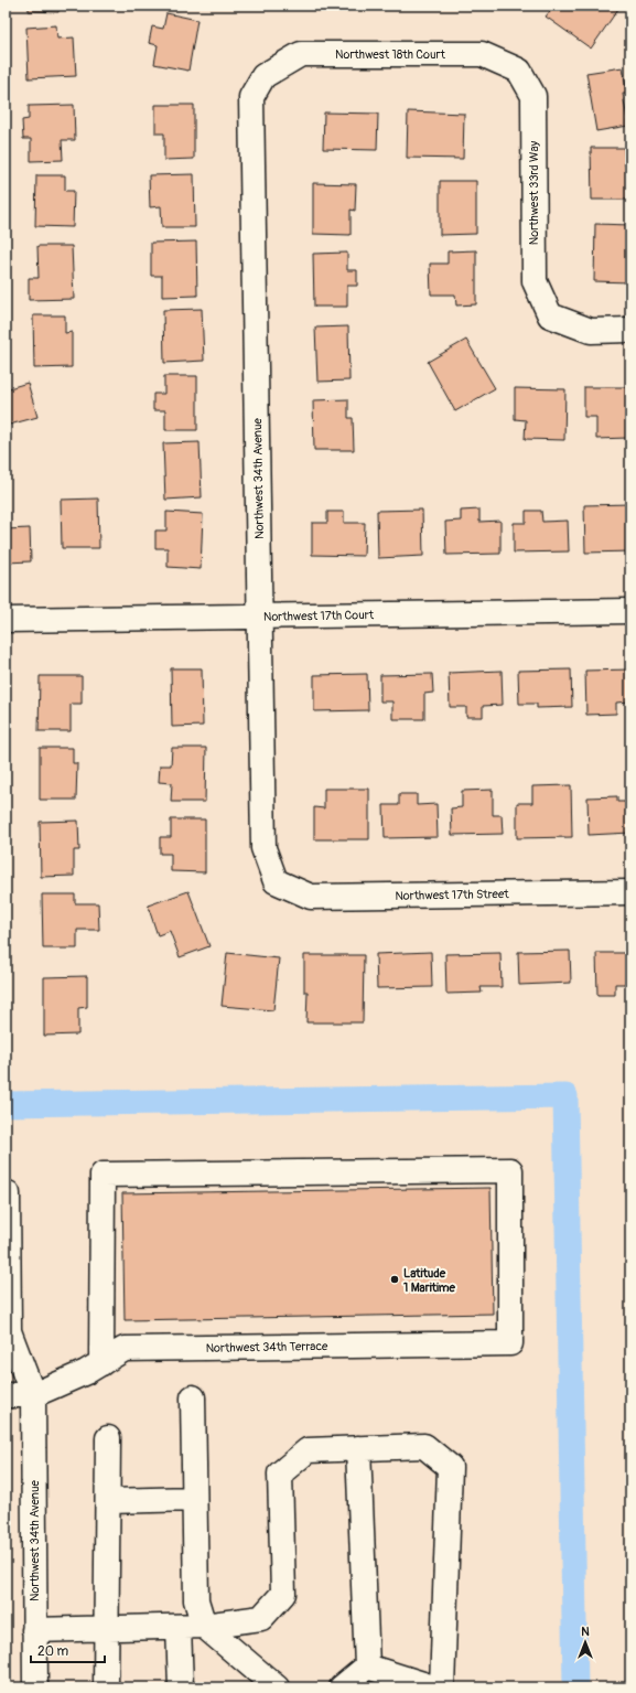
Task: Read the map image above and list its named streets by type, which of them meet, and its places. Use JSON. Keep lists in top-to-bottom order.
{
  "streets": {
    "street": [
      "Northwest 18th Court",
      "Northwest 33rd Way",
      "Northwest 34th Avenue",
      "Northwest 17th Court",
      "Northwest 17th Street",
      "Northwest 34th Terrace"
    ]
  },
  "crossings": [
    ["Northwest 18th Court", "Northwest 33rd Way"],
    ["Northwest 18th Court", "Northwest 34th Avenue"],
    ["Northwest 34th Avenue", "Northwest 17th Court"],
    ["Northwest 34th Avenue", "Northwest 17th Street"],
    ["Northwest 34th Avenue", "Northwest 34th Terrace"]
  ],
  "places": ["Latitude 1 Maritime"],
  "scale_bar": "20 m",
  "north": "top"
}
